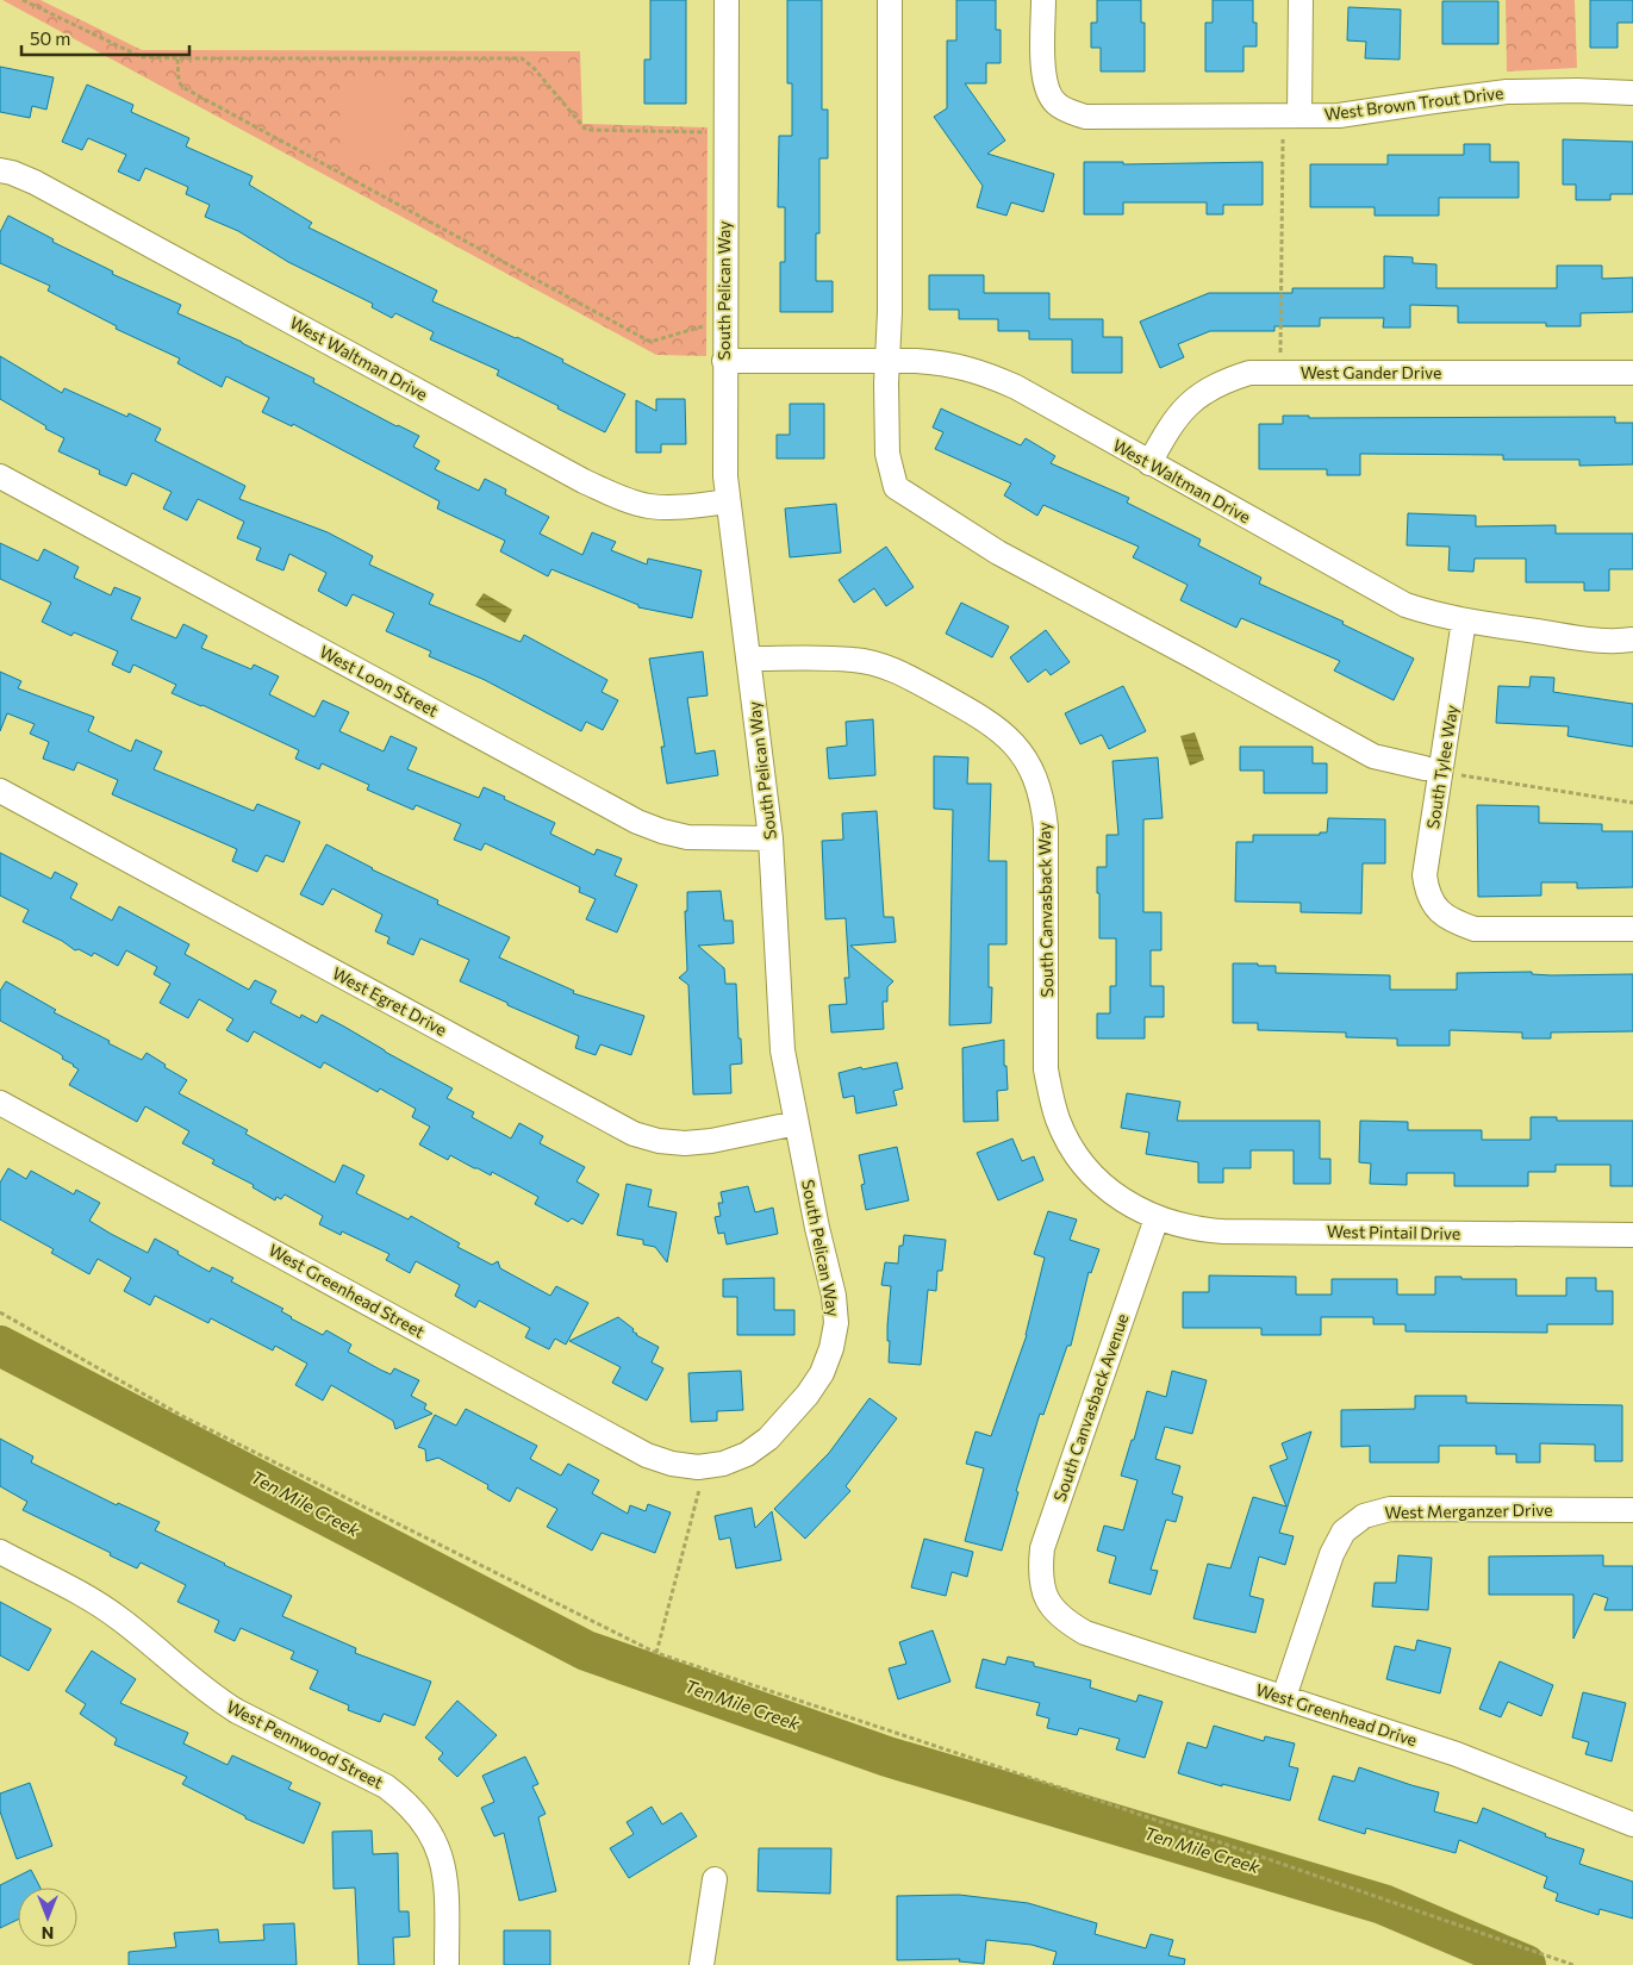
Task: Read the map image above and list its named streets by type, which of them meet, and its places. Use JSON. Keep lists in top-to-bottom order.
{
  "streets": {
    "street": [
      "West Brown Trout Drive",
      "South Pelican Way",
      "West Waltman Drive",
      "West Gander Drive",
      "West Loon Street",
      "South Tylee Way",
      "South Canvasback Way",
      "West Egret Drive",
      "West Pintail Drive",
      "West Greenhead Street",
      "South Canvasback Avenue",
      "West Merganzer Drive",
      "West Greenhead Drive",
      "West Pennwood Street"
    ]
  },
  "crossings": [
    ["South Pelican Way", "West Waltman Drive"],
    ["South Pelican Way", "West Loon Street"],
    ["South Pelican Way", "South Canvasback Way"],
    ["South Pelican Way", "West Egret Drive"],
    ["South Pelican Way", "West Greenhead Street"],
    ["West Waltman Drive", "West Gander Drive"],
    ["West Waltman Drive", "South Tylee Way"],
    ["South Canvasback Way", "West Pintail Drive"],
    ["South Canvasback Way", "South Canvasback Avenue"],
    ["West Pintail Drive", "South Canvasback Avenue"],
    ["South Canvasback Avenue", "West Greenhead Drive"],
    ["West Merganzer Drive", "West Greenhead Drive"]
  ],
  "water": ["Ten Mile Creek"],
  "scale_bar": "50 m",
  "north": "bottom"
}
